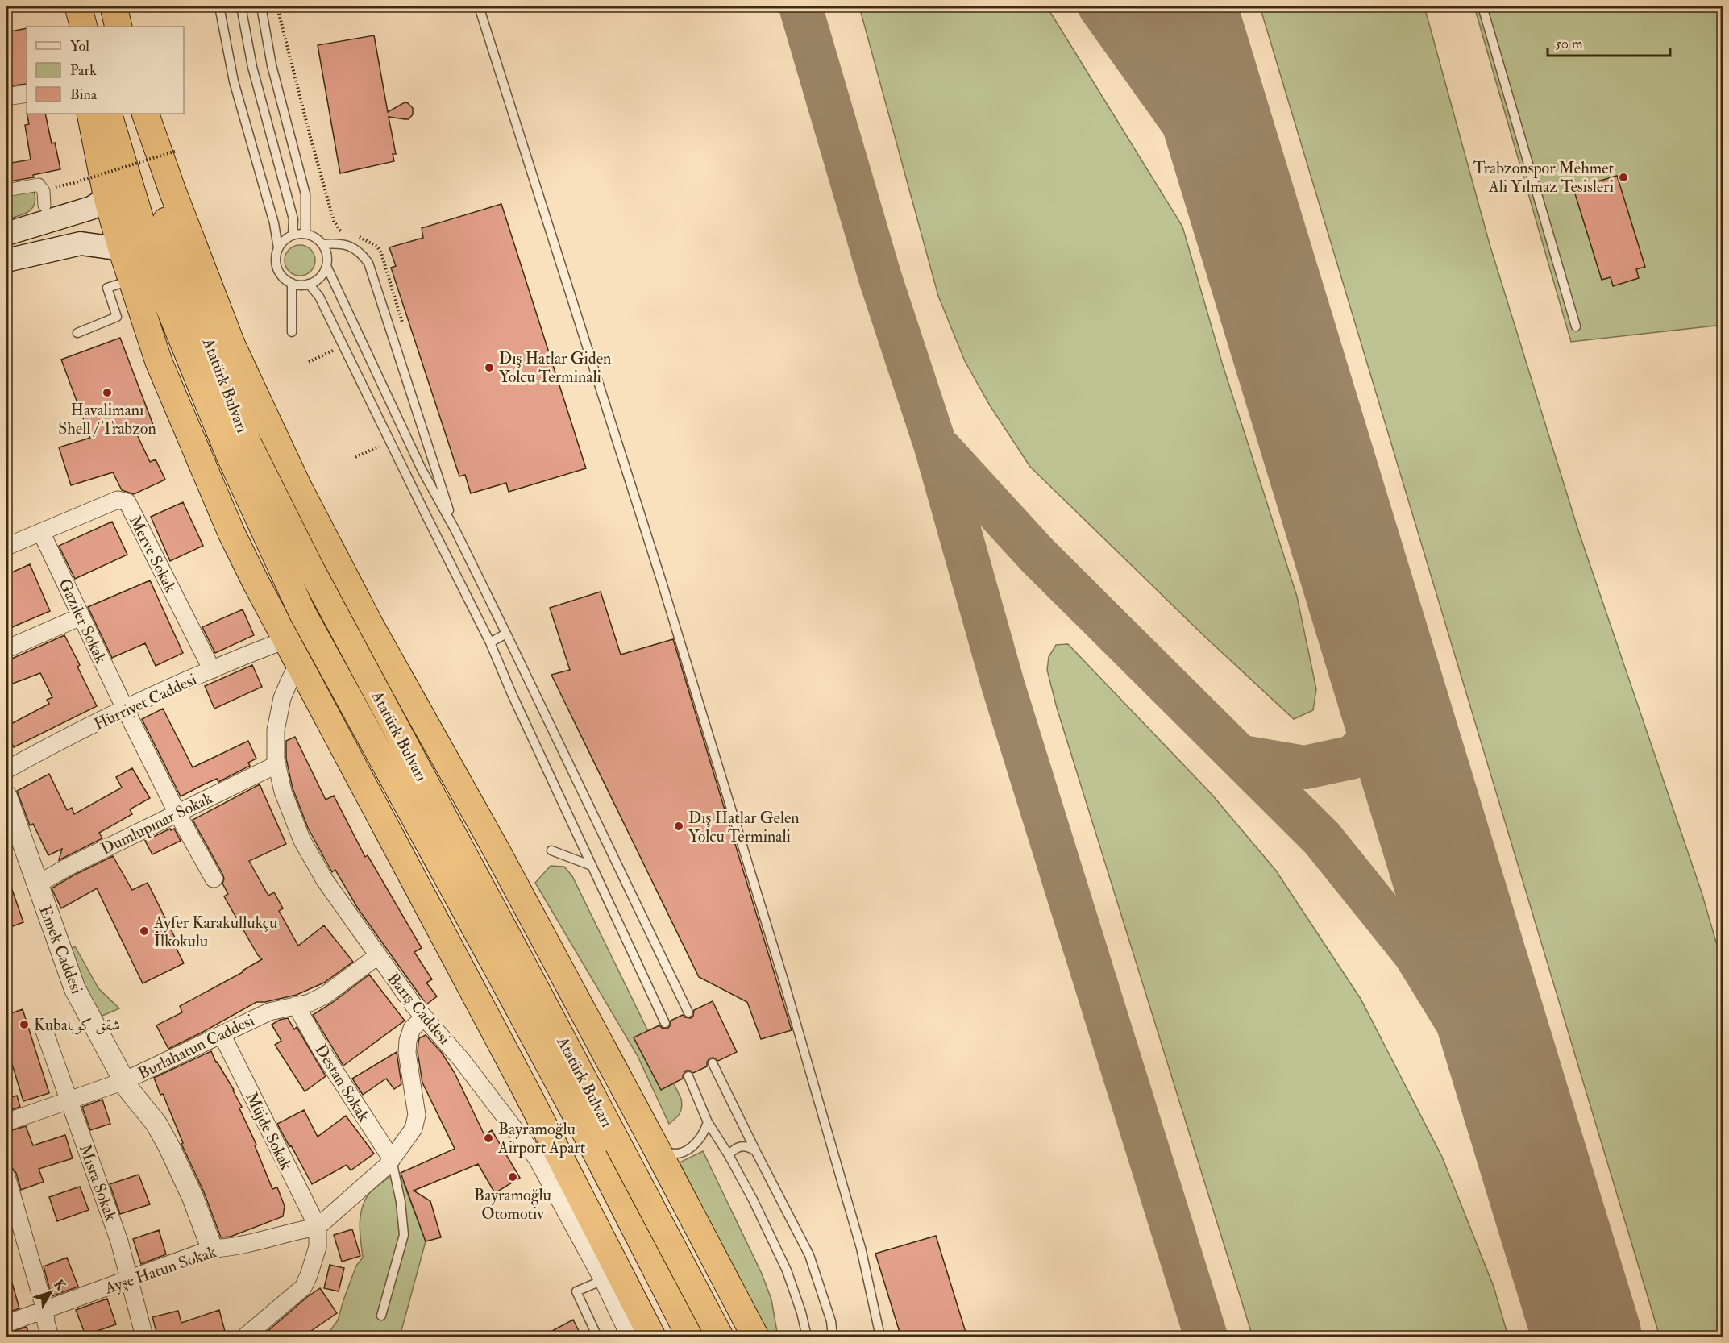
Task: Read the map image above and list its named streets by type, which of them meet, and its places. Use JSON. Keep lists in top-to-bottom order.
{
  "streets": {
    "highway": ["Atatürk Bulvarı"],
    "street": [
      "Merve Sokak",
      "Gaziler Sokak",
      "Hürriyet Caddesi",
      "Dumlupınar Sokak",
      "Emek Caddesi",
      "Barış Caddesi",
      "Burlahatun Caddesi",
      "Destan Sokak",
      "Müjde Sokak",
      "Mısra Sokak",
      "Ayşe Hatun Sokak"
    ]
  },
  "crossings": [
    ["Merve Sokak", "Gaziler Sokak"],
    ["Merve Sokak", "Hürriyet Caddesi"],
    ["Gaziler Sokak", "Hürriyet Caddesi"],
    ["Gaziler Sokak", "Dumlupınar Sokak"],
    ["Dumlupınar Sokak", "Emek Caddesi"],
    ["Dumlupınar Sokak", "Barış Caddesi"],
    ["Emek Caddesi", "Burlahatun Caddesi"],
    ["Emek Caddesi", "Ayşe Hatun Sokak"],
    ["Barış Caddesi", "Burlahatun Caddesi"],
    ["Burlahatun Caddesi", "Destan Sokak"],
    ["Burlahatun Caddesi", "Müjde Sokak"],
    ["Burlahatun Caddesi", "Mısra Sokak"],
    ["Müjde Sokak", "Ayşe Hatun Sokak"],
    ["Mısra Sokak", "Ayşe Hatun Sokak"]
  ],
  "places": [
    "Trabzonspor Mehmet Ali Yılmaz Tesisleri",
    "Dış Hatlar Giden Yolcu Terminali",
    "Havalimanı Shell / Trabzon",
    "Dış Hatlar Gelen Yolcu Terminali",
    "Ayfer Karakullukçu İlkokulu",
    "Kubaشقق كوبا",
    "Bayramoğlu Airport Apart",
    "Bayramoğlu Otomotiv"
  ],
  "legend": ["Yol", "Park", "Bina"],
  "scale_bar": "50 m",
  "north": "top right"
}
